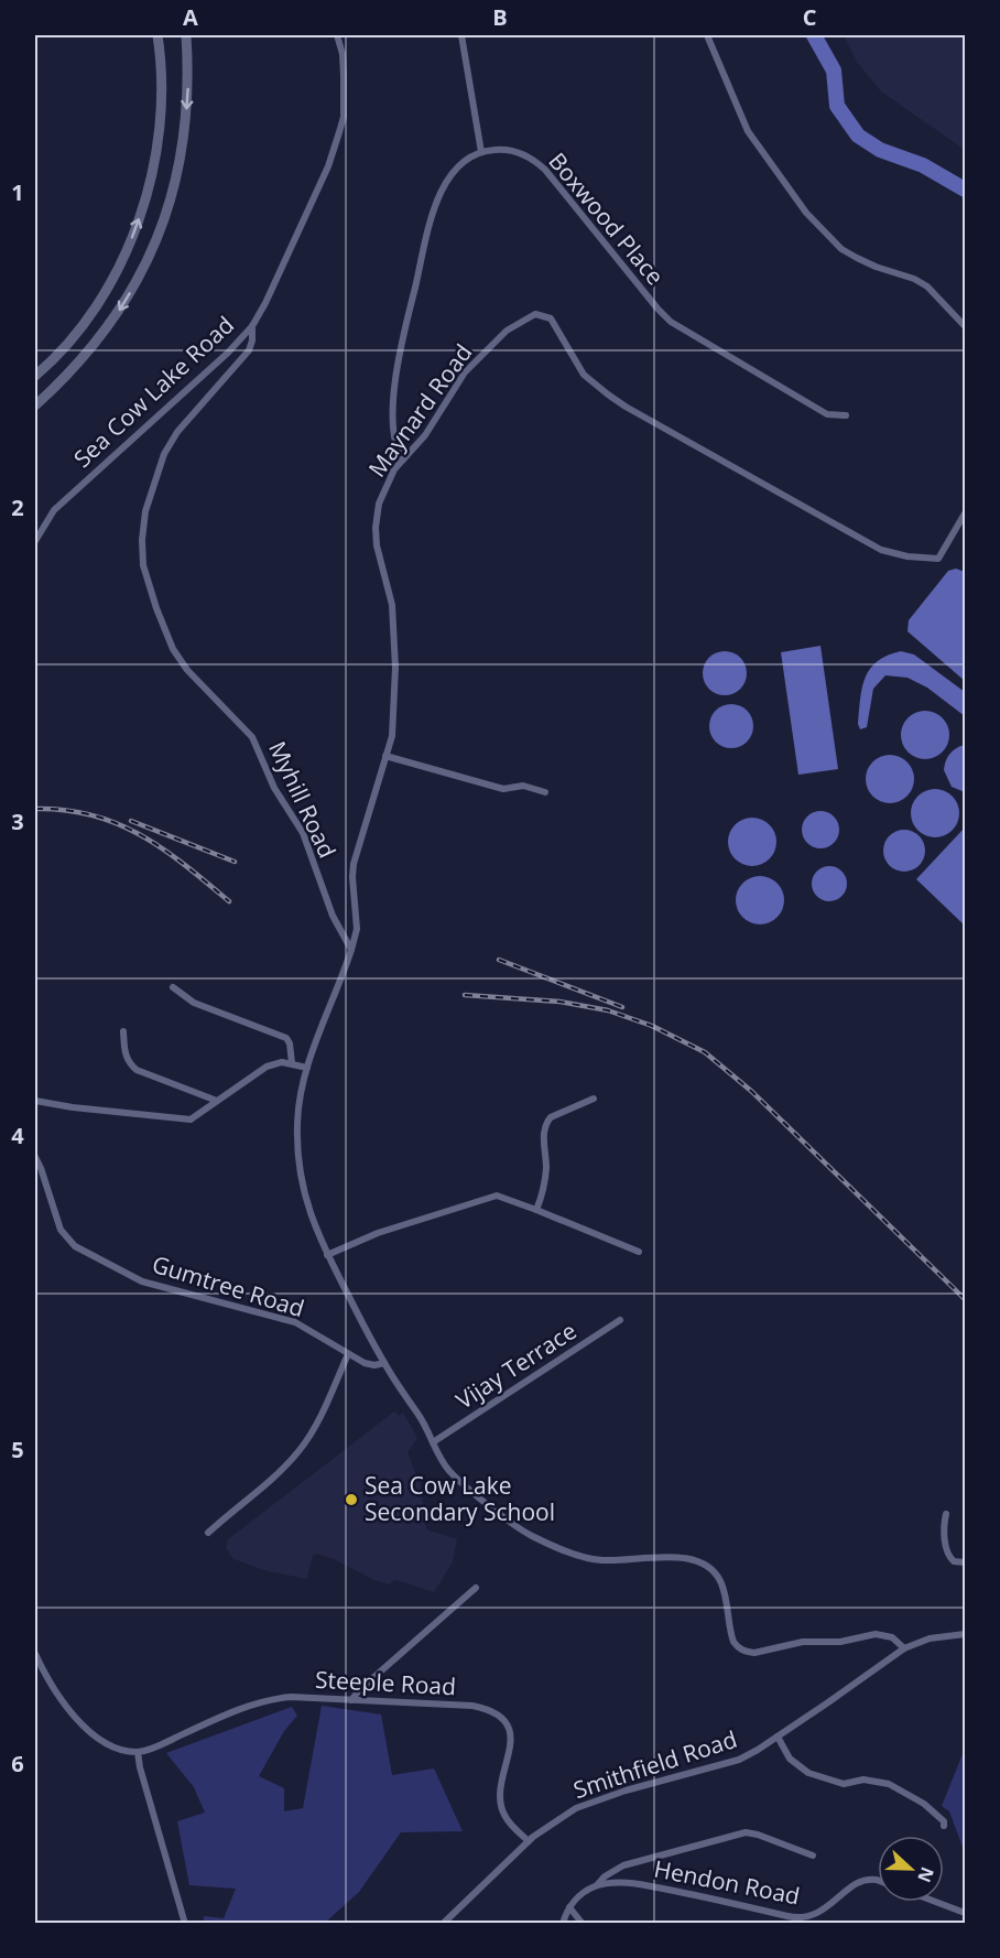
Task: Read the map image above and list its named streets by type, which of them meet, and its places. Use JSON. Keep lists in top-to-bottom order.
{
  "streets": {
    "street": [
      "Boxwood Place",
      "Sea Cow Lake Road",
      "Maynard Road",
      "Myhill Road",
      "Gumtree Road",
      "Vijay Terrace",
      "Steeple Road",
      "Smithfield Road",
      "Hendon Road"
    ]
  },
  "crossings": [
    ["Sea Cow Lake Road", "Myhill Road"],
    ["Maynard Road", "Myhill Road"],
    ["Steeple Road", "Smithfield Road"]
  ],
  "places": ["Sea Cow Lake Secondary School"],
  "north": "right",
  "grid": {
    "columns": ["A", "B", "C"],
    "rows": [
      "1",
      "2",
      "3",
      "4",
      "5",
      "6"
    ]
  }
}
